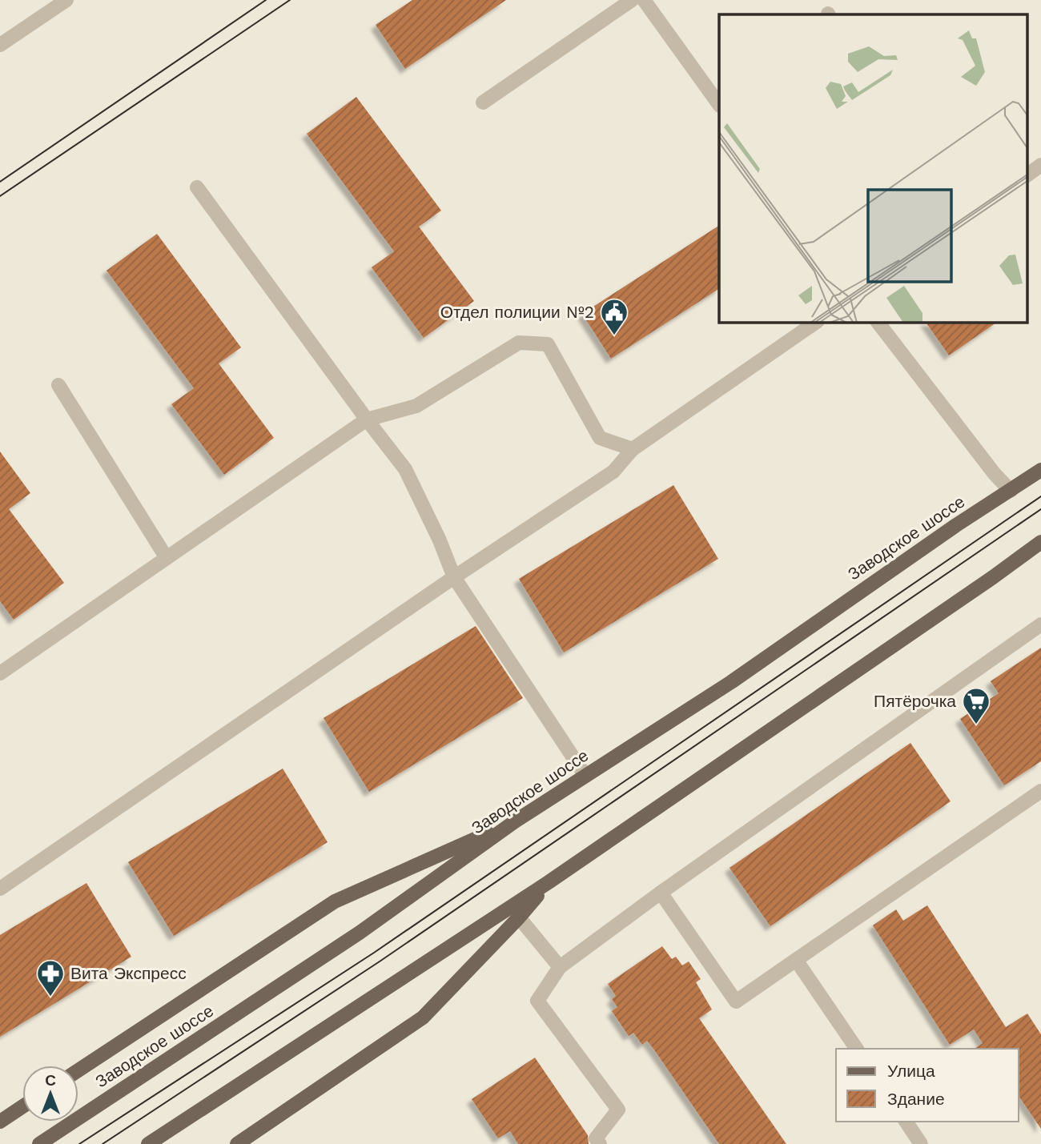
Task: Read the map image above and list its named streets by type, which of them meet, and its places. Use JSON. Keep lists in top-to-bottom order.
{
  "streets": {
    "main road": ["Заводское шоссе"]
  },
  "places": {
    "public building": ["Отдел полиции №2"],
    "supermarket": ["Пятёрочка"],
    "pharmacy": ["Вита Экспресс"]
  },
  "legend": ["Улица", "Здание"],
  "north": "top"
}
